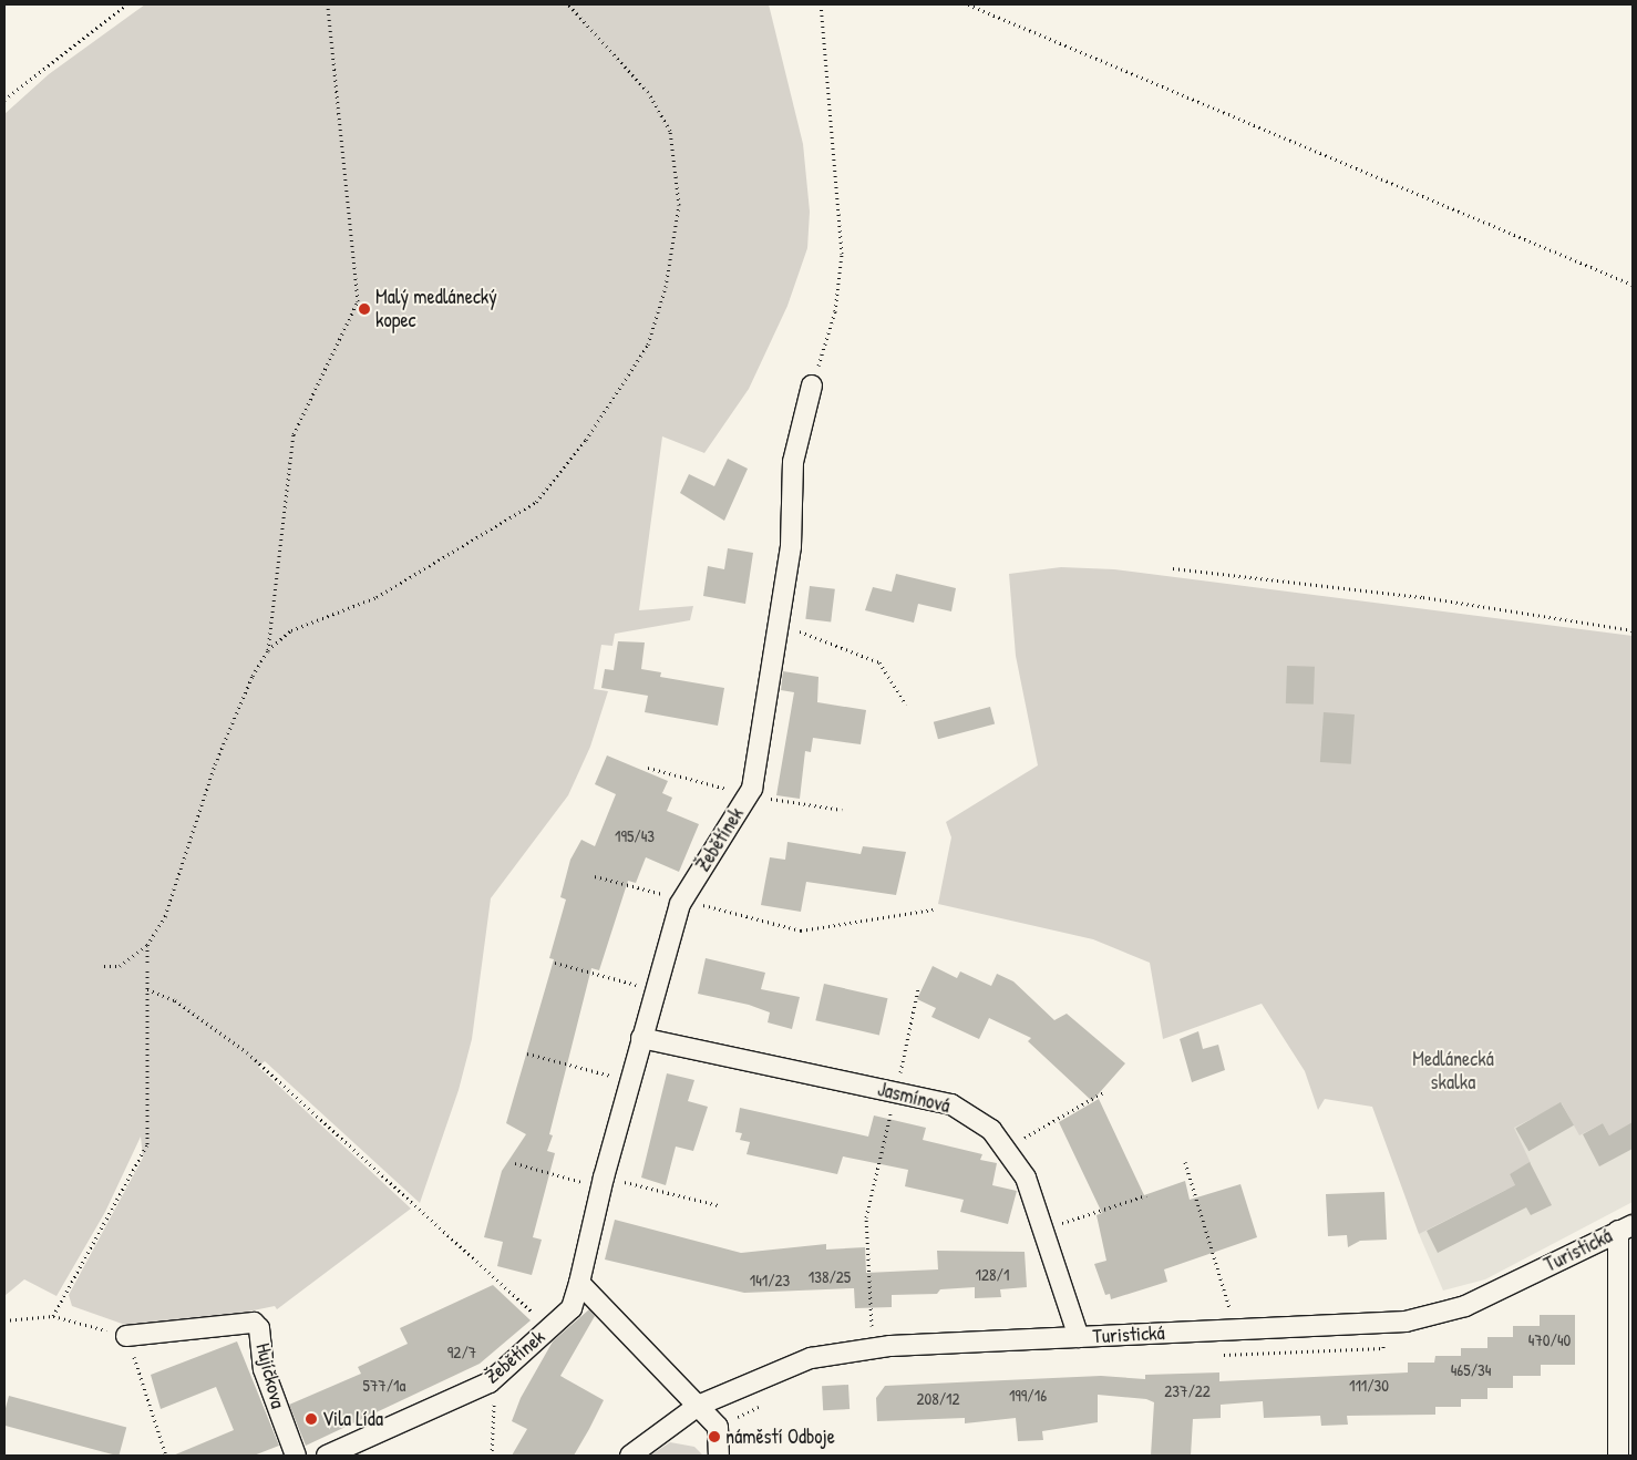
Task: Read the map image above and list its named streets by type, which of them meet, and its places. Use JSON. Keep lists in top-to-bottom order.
{
  "streets": {
    "street": [
      "Žebětínek",
      "Jasmínová",
      "Turistická",
      "Hujíčkova"
    ]
  },
  "crossings": [
    ["Žebětínek", "Jasmínová"],
    ["Jasmínová", "Turistická"]
  ],
  "parks": ["Medlánecká skalka"],
  "places": ["Malý medlánecký kopec", "Vila Lída", "náměstí Odboje"],
  "house_numbers": [
    "195/43",
    "128/1",
    "138/25",
    "141/23",
    "470/40",
    "92/7",
    "465/34",
    "577/1a",
    "111/30",
    "237/22",
    "199/16",
    "208/12"
  ]
}
